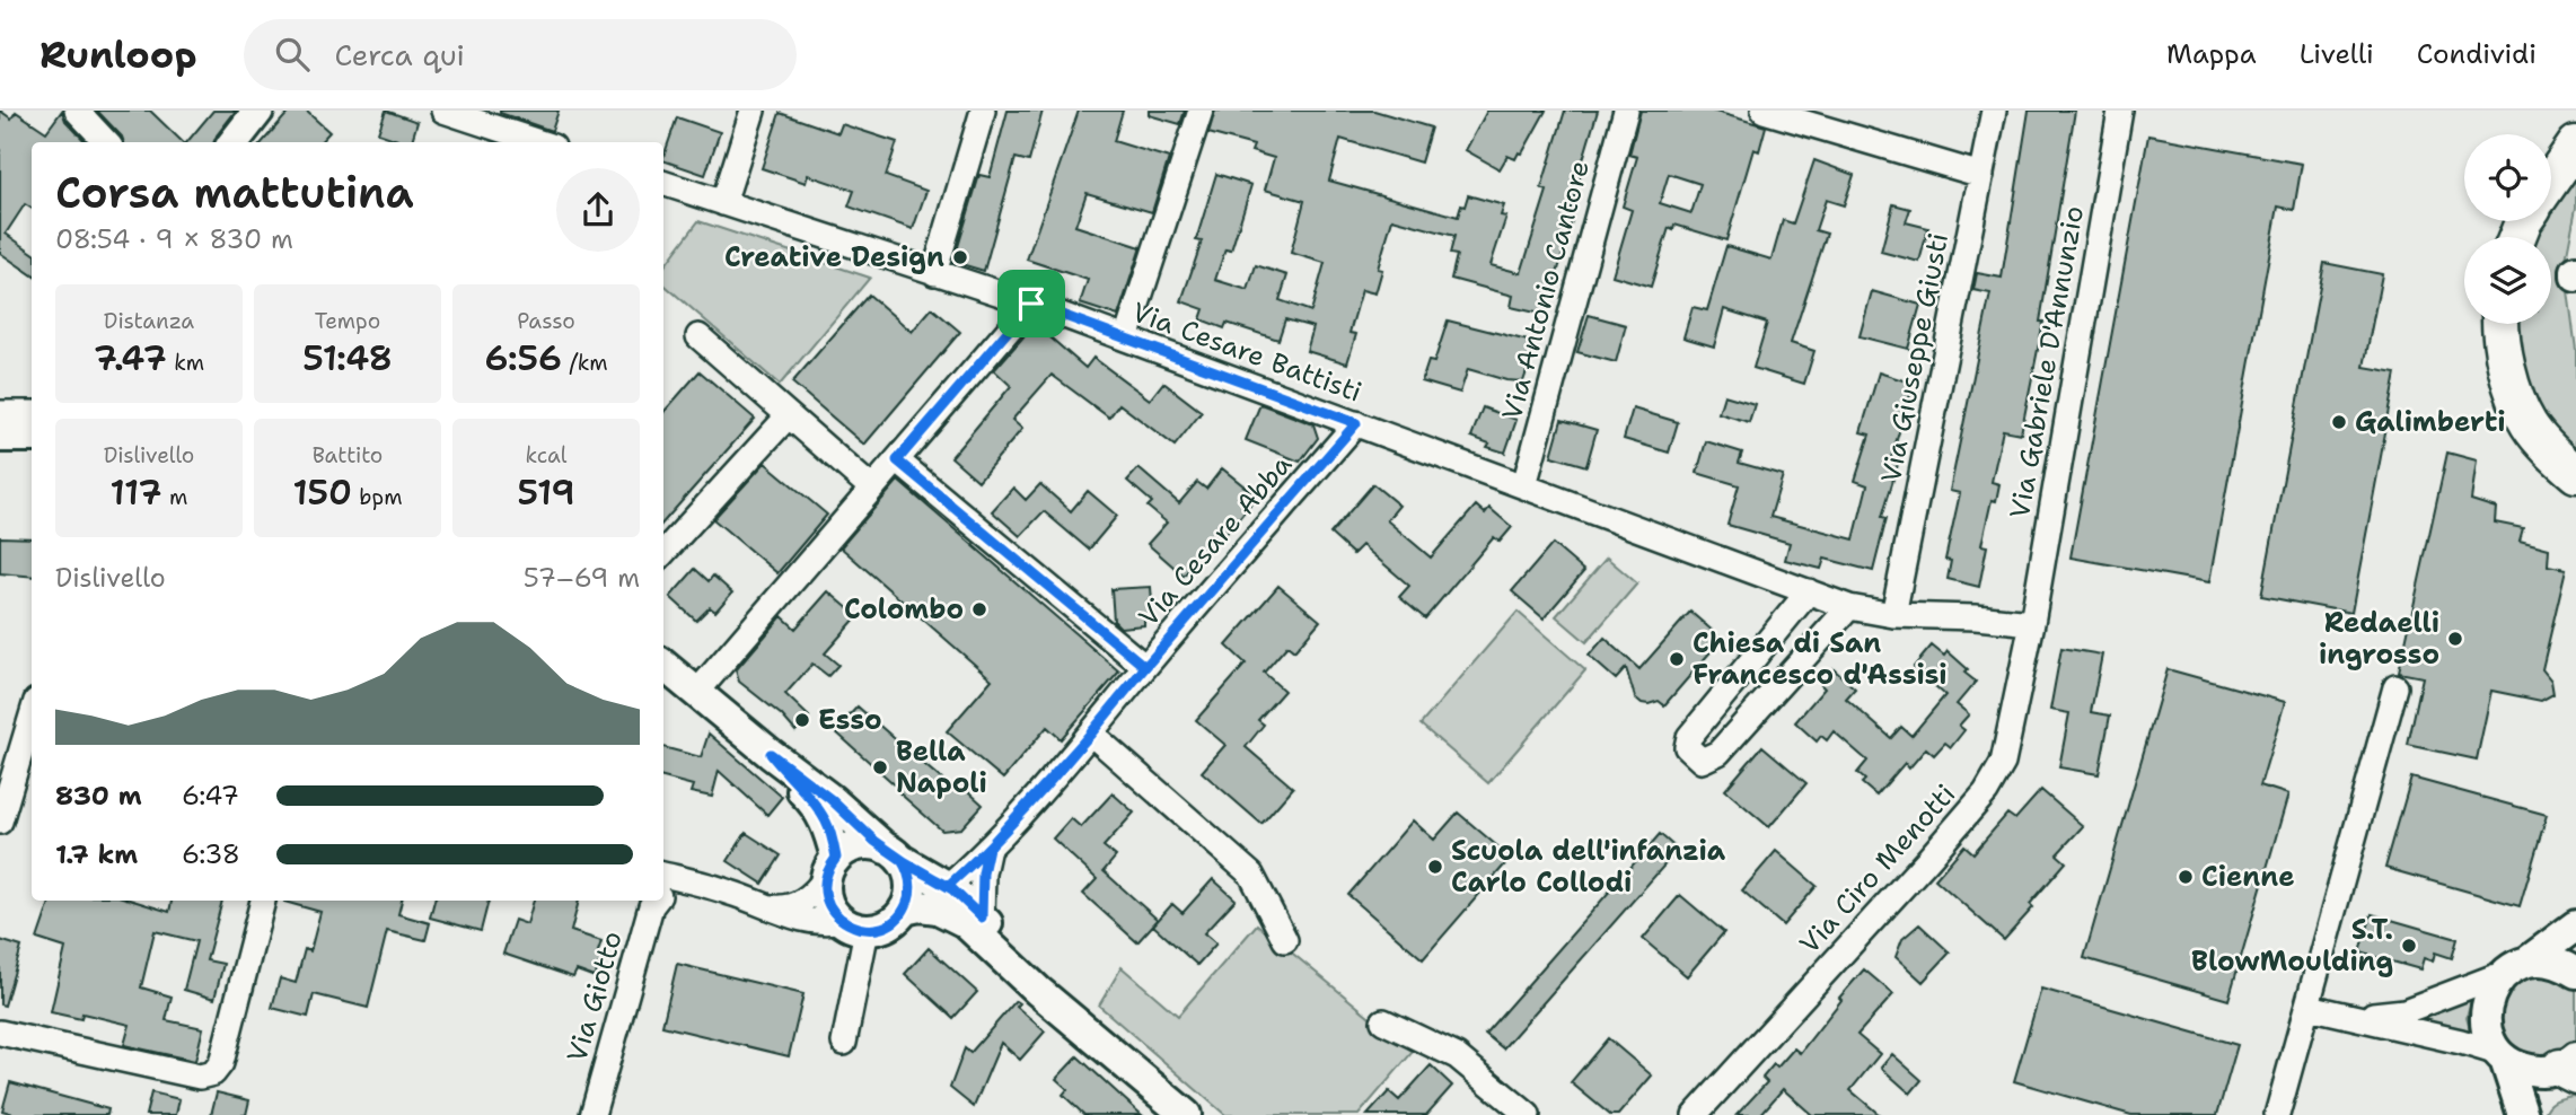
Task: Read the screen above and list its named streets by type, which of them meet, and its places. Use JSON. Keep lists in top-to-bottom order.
{
  "streets": {
    "street": [
      "Via Antonio Cantore",
      "Via Cesare Battisti",
      "Via Giuseppe Giusti",
      "Via Gabriele D'Annunzio",
      "Via Cesare Abba",
      "Via Ciro Menotti",
      "Via Giotto"
    ]
  },
  "crossings": [
    ["Via Antonio Cantore", "Via Cesare Battisti"],
    ["Via Cesare Battisti", "Via Giuseppe Giusti"],
    ["Via Cesare Battisti", "Via Gabriele D'Annunzio"],
    ["Via Cesare Battisti", "Via Cesare Abba"],
    ["Via Cesare Battisti", "Via Ciro Menotti"],
    ["Via Gabriele D'Annunzio", "Via Ciro Menotti"]
  ],
  "places": [
    "Creative Design",
    "Galimberti",
    "Colombo",
    "Redaelli ingrosso",
    "Chiesa di San Francesco d'Assisi",
    "Esso",
    "Bella Napoli",
    "Scuola dell'infanzia Carlo Collodi",
    "Cienne",
    "S.T. BlowMoulding"
  ],
  "page": {
    "header": "Runloop",
    "search": "Cerca qui",
    "nav": ["Mappa", "Livelli", "Condividi"],
    "heading": ["Corsa mattutina", "08:54 · 9 × 830 m"],
    "stats": [
      ["Distanza", "7.47 km"],
      ["Tempo", "51:48"],
      ["Passo", "6:56 /km"],
      ["Dislivello", "117 m"],
      ["Battito", "150 bpm"],
      ["kcal", "519"]
    ],
    "chart": ["Dislivello", "57–69 m"],
    "list": [
      {
        "name": "830 m",
        "note": "6:47"
      },
      {
        "name": "1.7 km",
        "note": "6:38"
      }
    ]
  }
}
